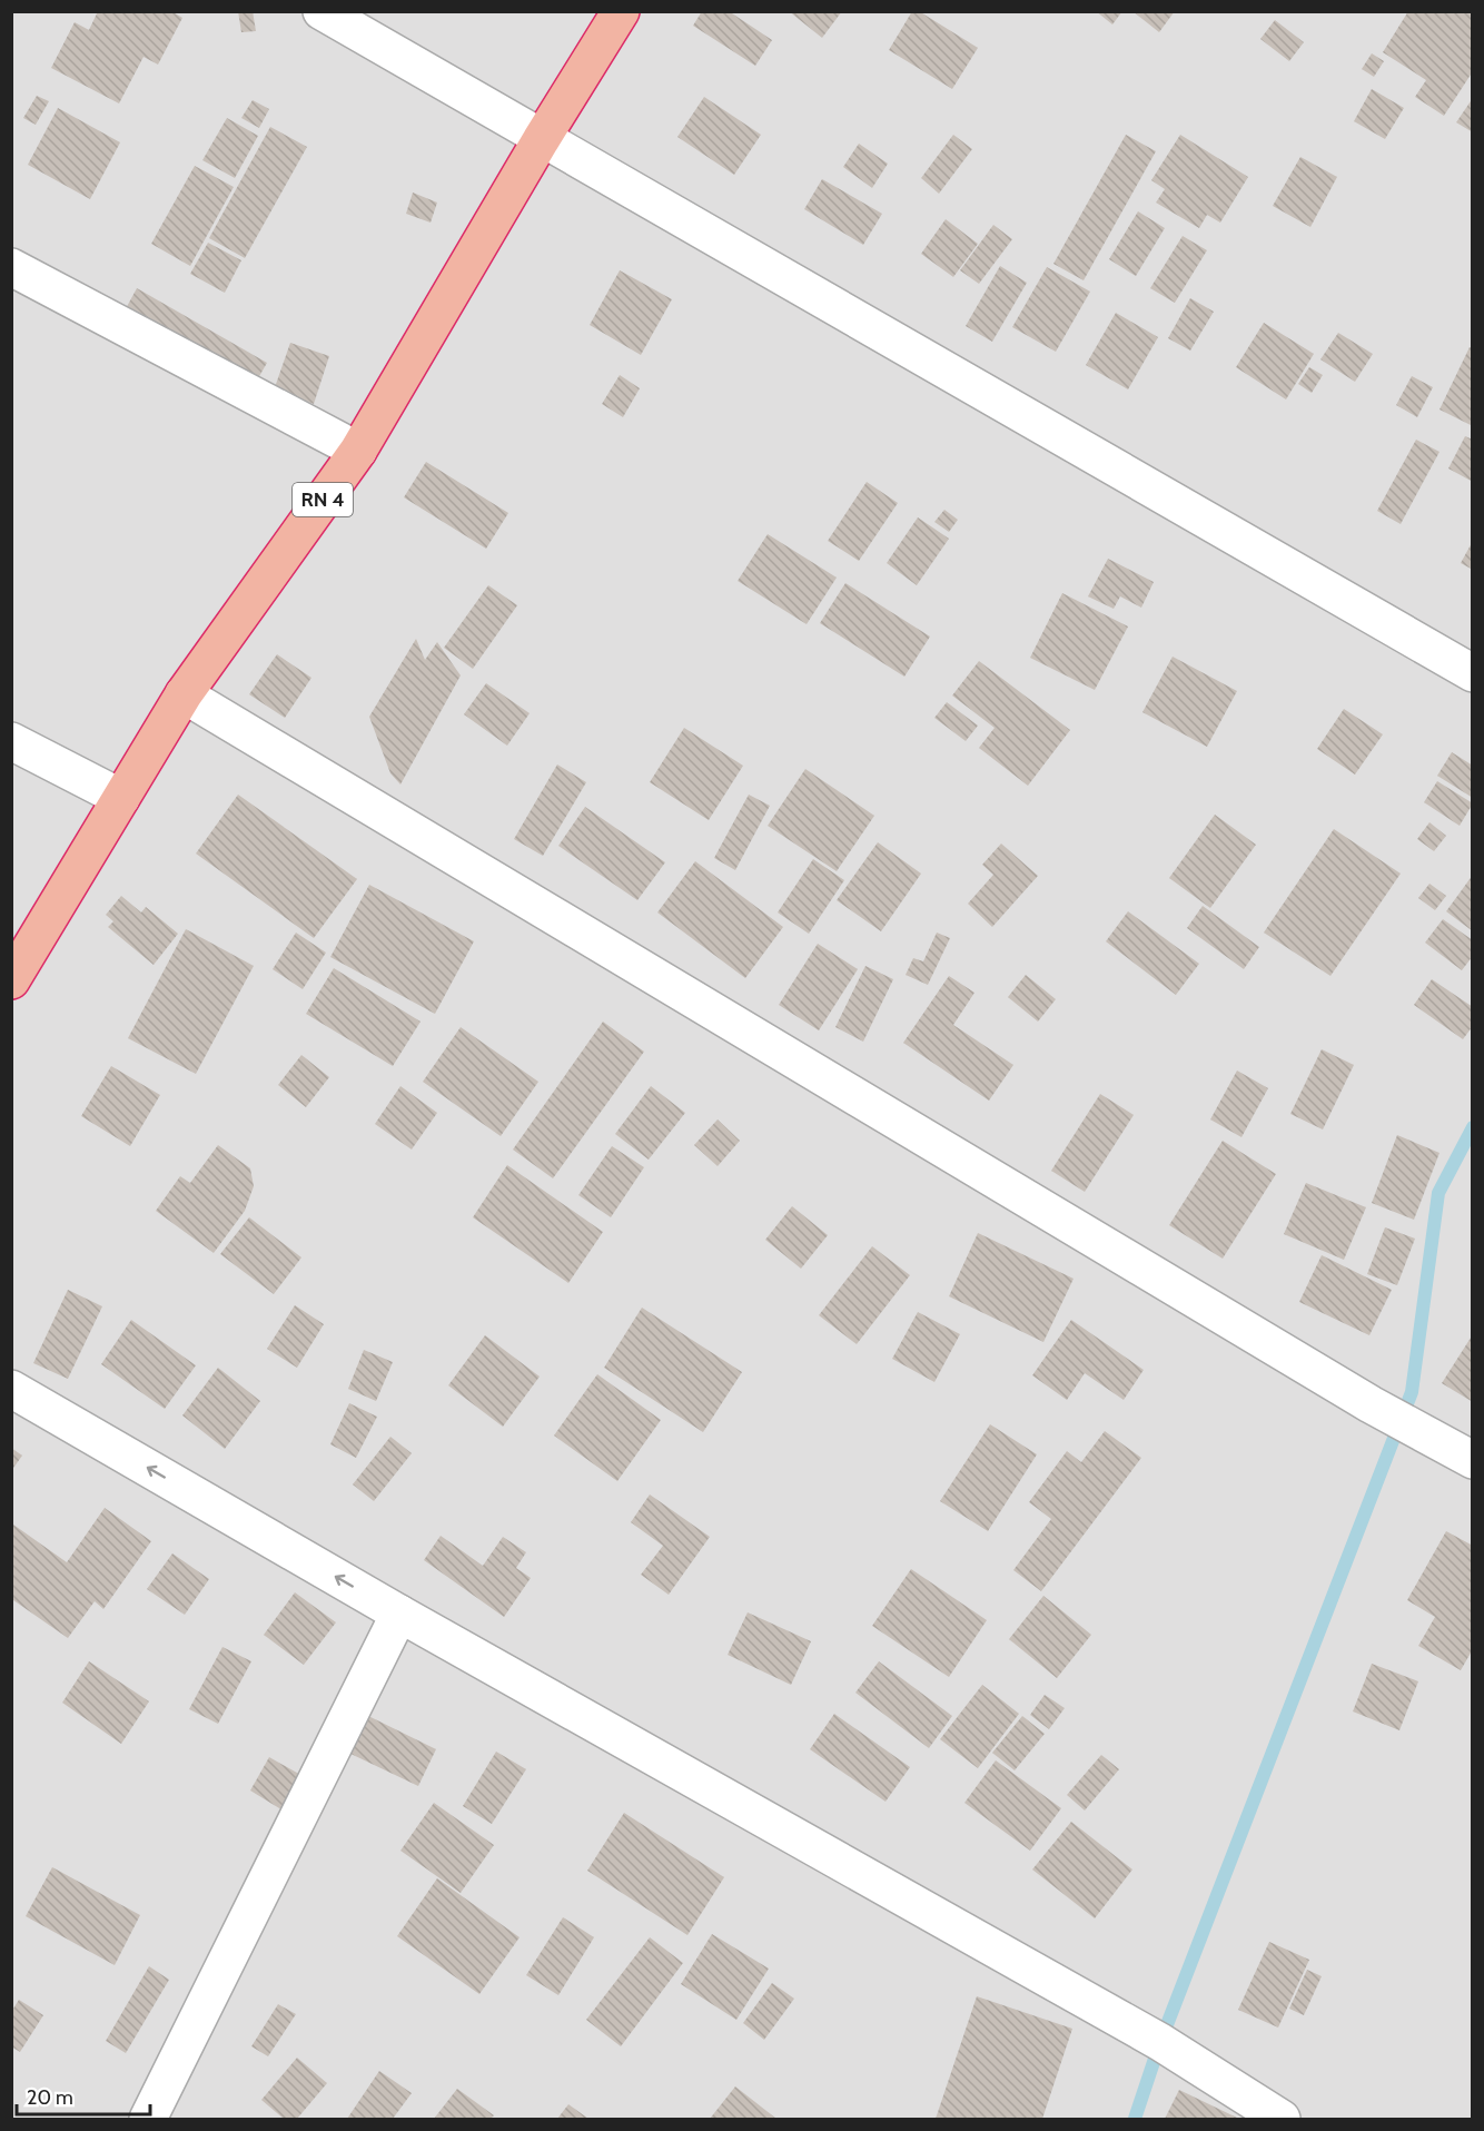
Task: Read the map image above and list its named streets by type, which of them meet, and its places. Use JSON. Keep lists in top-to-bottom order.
{
  "streets": {
    "highway": ["RN 4"]
  },
  "scale_bar": "20 m"
}
